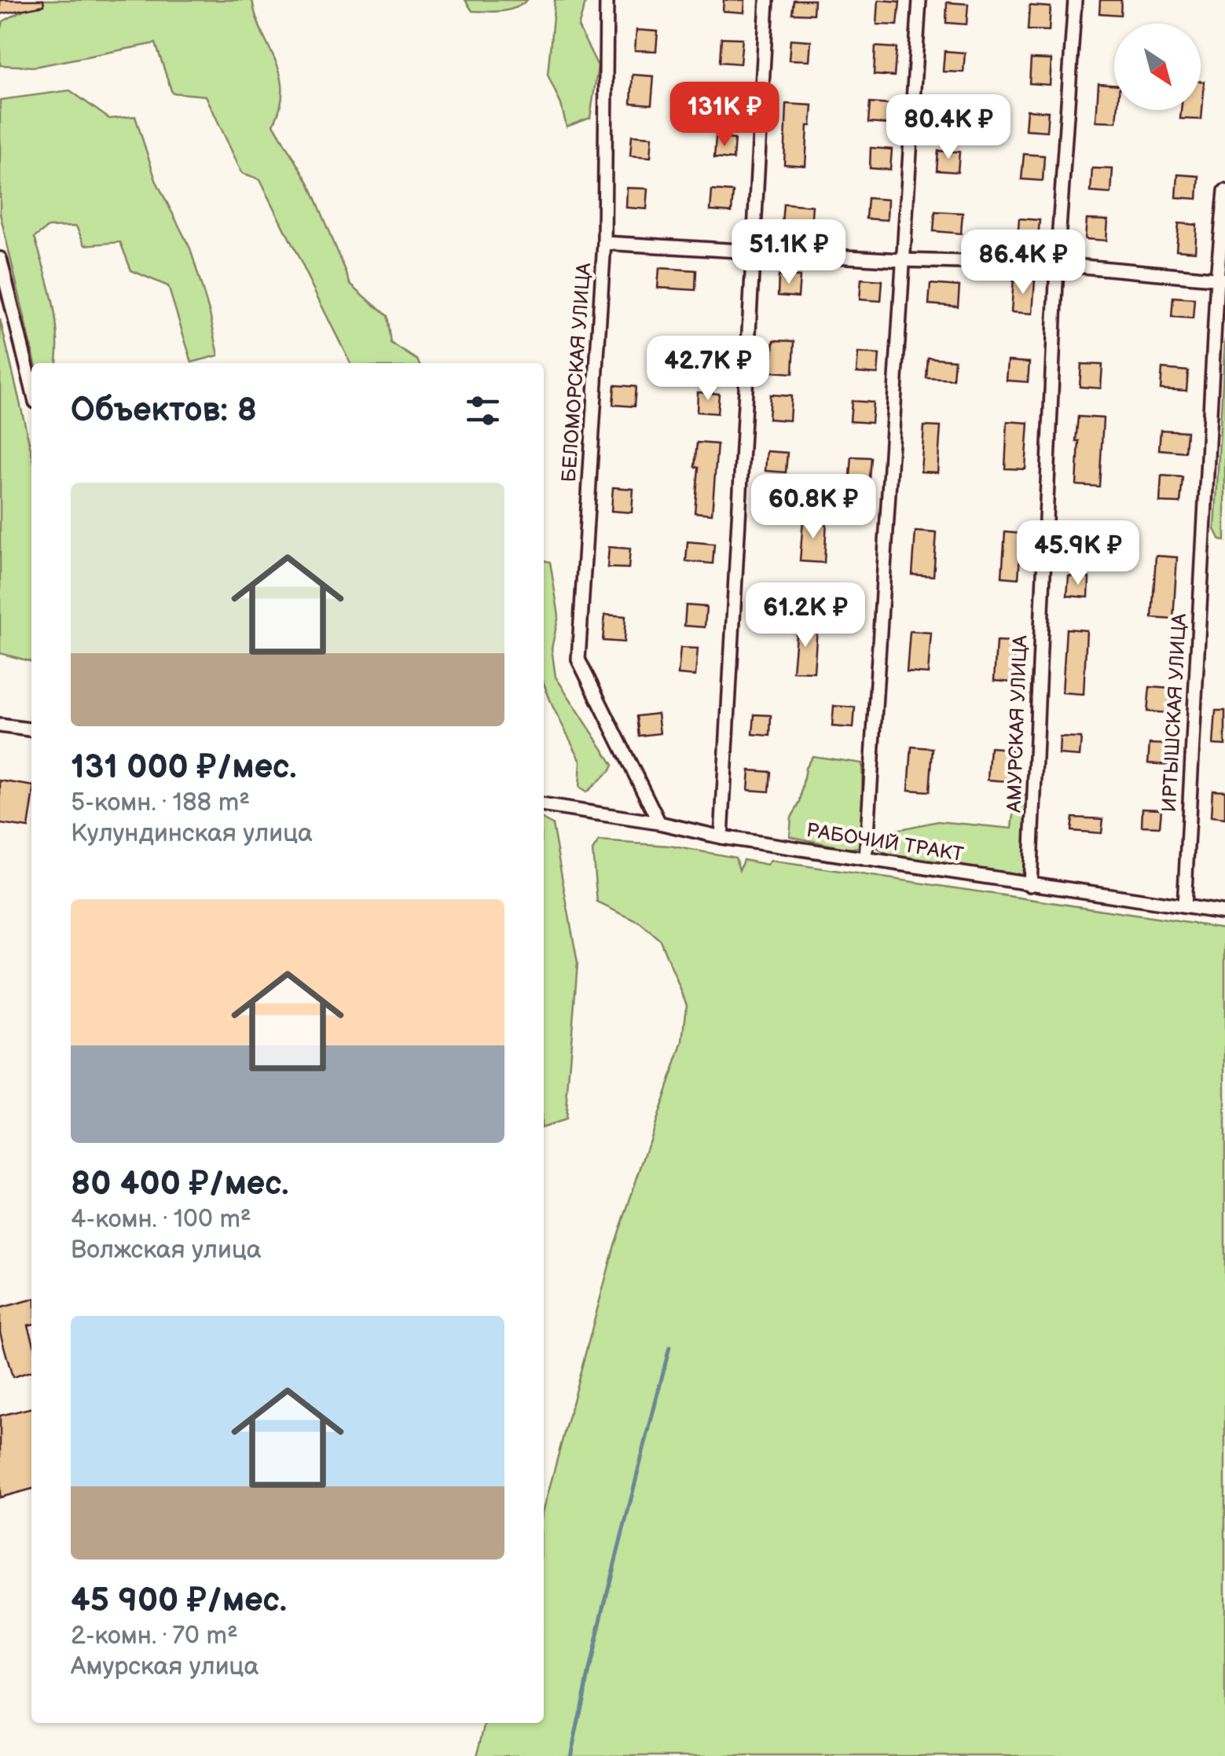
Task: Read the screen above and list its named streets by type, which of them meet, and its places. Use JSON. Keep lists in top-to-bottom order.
{
  "streets": {
    "street": [
      "БЕЛОМОРСКАЯ УЛИЦА",
      "ИРТЫШСКАЯ УЛИЦА",
      "АМУРСКАЯ УЛИЦА",
      "РАБОЧИЙ ТРАКТ"
    ]
  },
  "crossings": [
    ["БЕЛОМОРСКАЯ УЛИЦА", "РАБОЧИЙ ТРАКТ"],
    ["ИРТЫШСКАЯ УЛИЦА", "РАБОЧИЙ ТРАКТ"],
    ["АМУРСКАЯ УЛИЦА", "РАБОЧИЙ ТРАКТ"]
  ],
  "north": "bottom right",
  "page": {
    "price": [
      "131K ₽",
      "80.4K ₽",
      "51.1K ₽",
      "86.4K ₽",
      "42.7K ₽",
      "60.8K ₽",
      "45.9K ₽",
      "61.2K ₽"
    ],
    "heading": "Объектов: 8",
    "list": [
      {
        "name": "131 000 ₽/мес.",
        "note": "5-комн. · 188 m² · Кулундинская улица"
      },
      {
        "name": "80 400 ₽/мес.",
        "note": "4-комн. · 100 m² · Волжская улица"
      },
      {
        "name": "45 900 ₽/мес.",
        "note": "2-комн. · 70 m² · Амурская улица"
      }
    ]
  }
}
